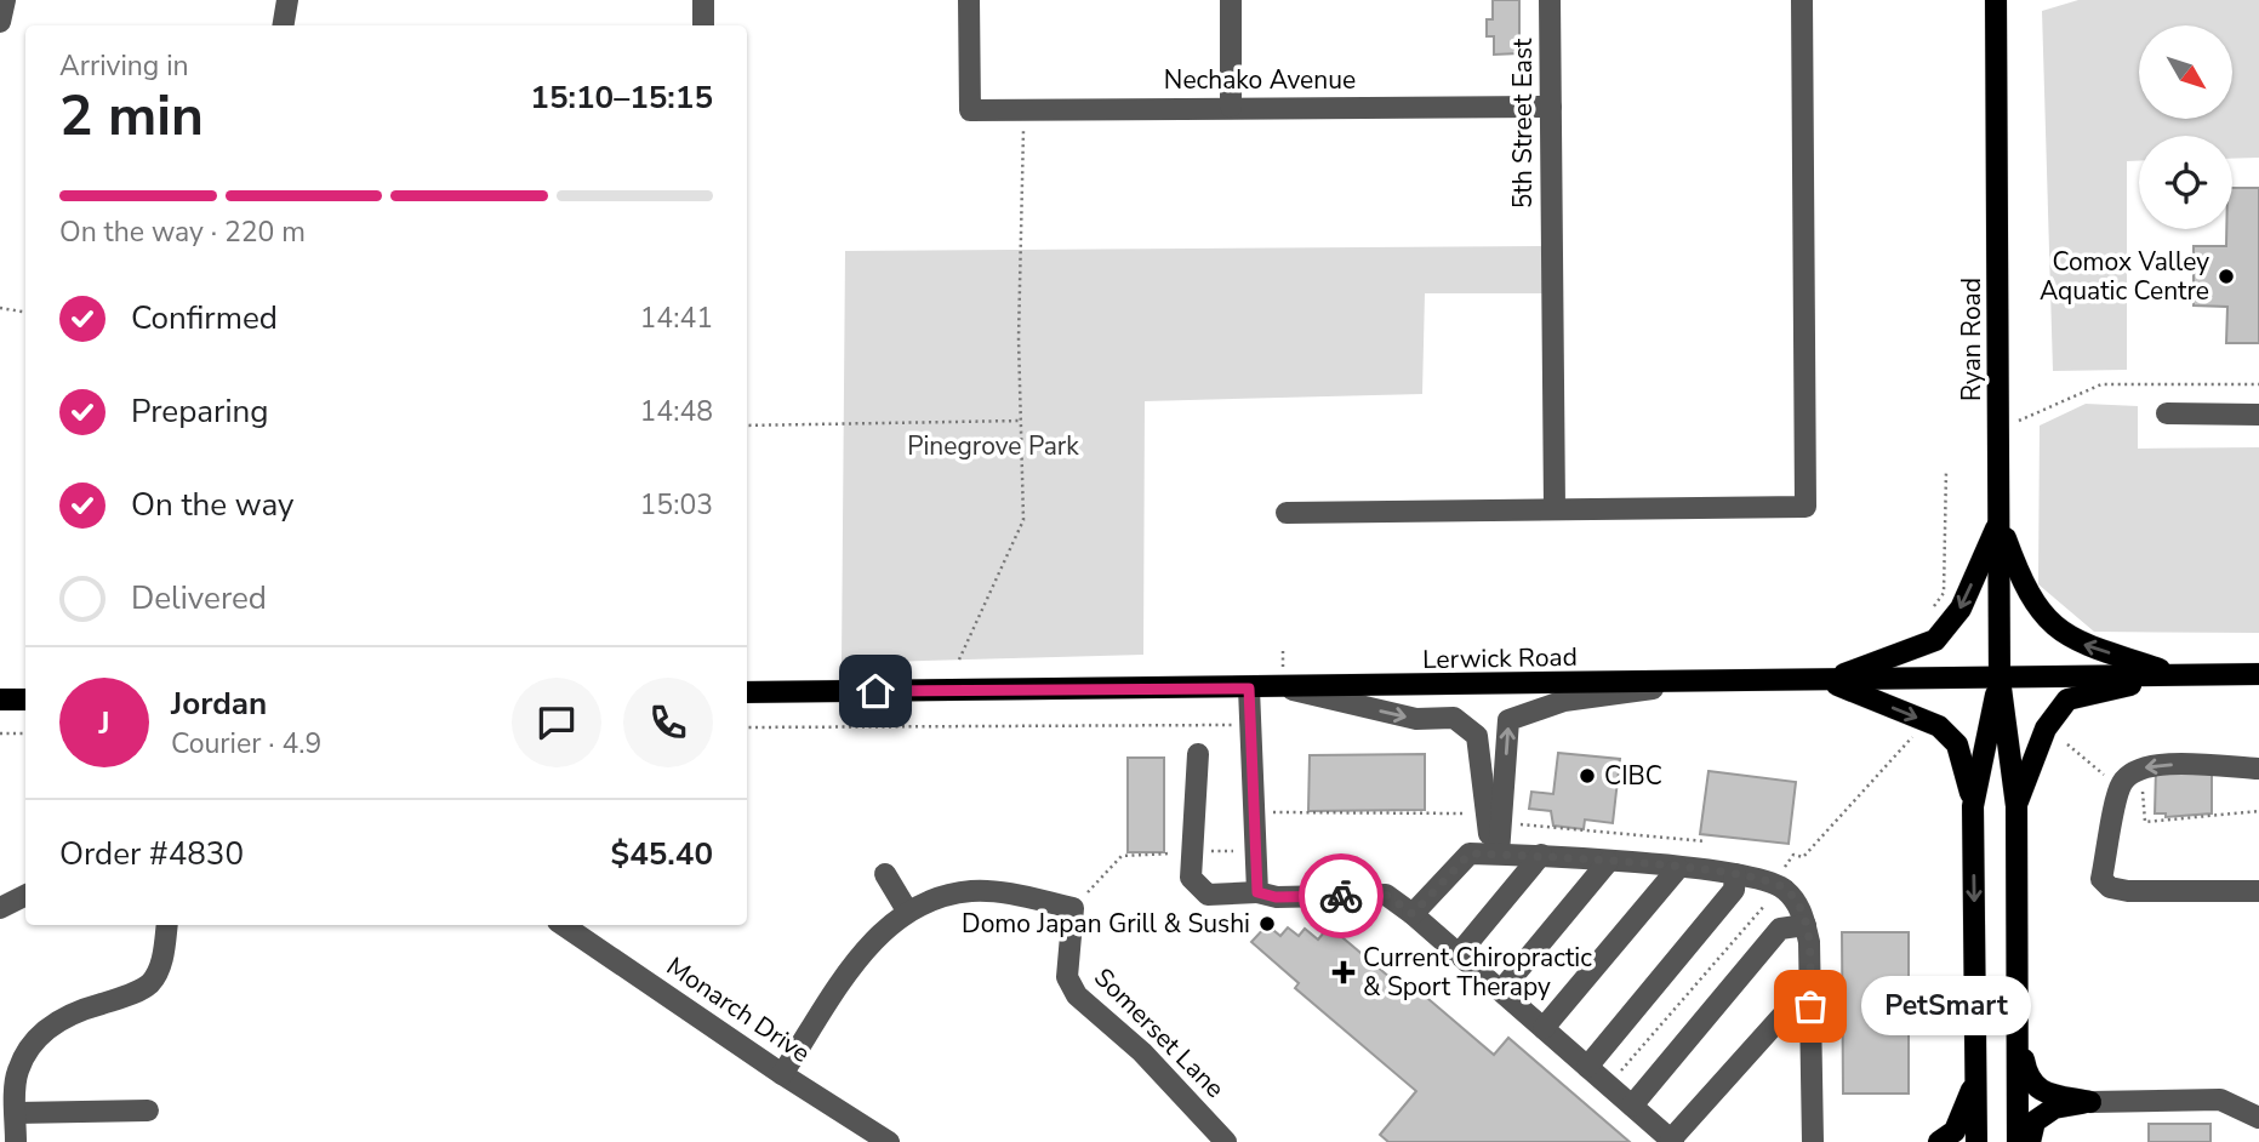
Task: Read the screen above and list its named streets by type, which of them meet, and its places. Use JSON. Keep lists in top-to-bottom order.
{
  "streets": {
    "main road": ["Ryan Road", "Lerwick Road"],
    "street": [
      "Nechako Avenue",
      "5th Street East",
      "Monarch Drive",
      "Somerset Lane"
    ]
  },
  "crossings": [
    ["Nechako Avenue", "5th Street East"],
    ["Ryan Road", "Lerwick Road"]
  ],
  "parks": ["Pinegrove Park"],
  "places": {
    "other": [
      "Comox Valley Aquatic Centre",
      "CIBC",
      "Domo Japan Grill & Sushi",
      "PetSmart"
    ],
    "health": ["Current Chiropractic & Sport Therapy"]
  },
  "north": "bottom right",
  "page": {
    "heading": ["2 min", "Arriving in", "15:10–15:15"],
    "panel": [
      "Jordan",
      "Courier · 4.9",
      "Order #4830",
      "$45.40"
    ],
    "bar": "On the way · 220 m",
    "list": [
      ["Confirmed", "14:41"],
      ["Preparing", "14:48"],
      ["On the way", "15:03"],
      "Delivered"
    ],
    "round": "J",
    "bubble": "PetSmart"
  }
}
